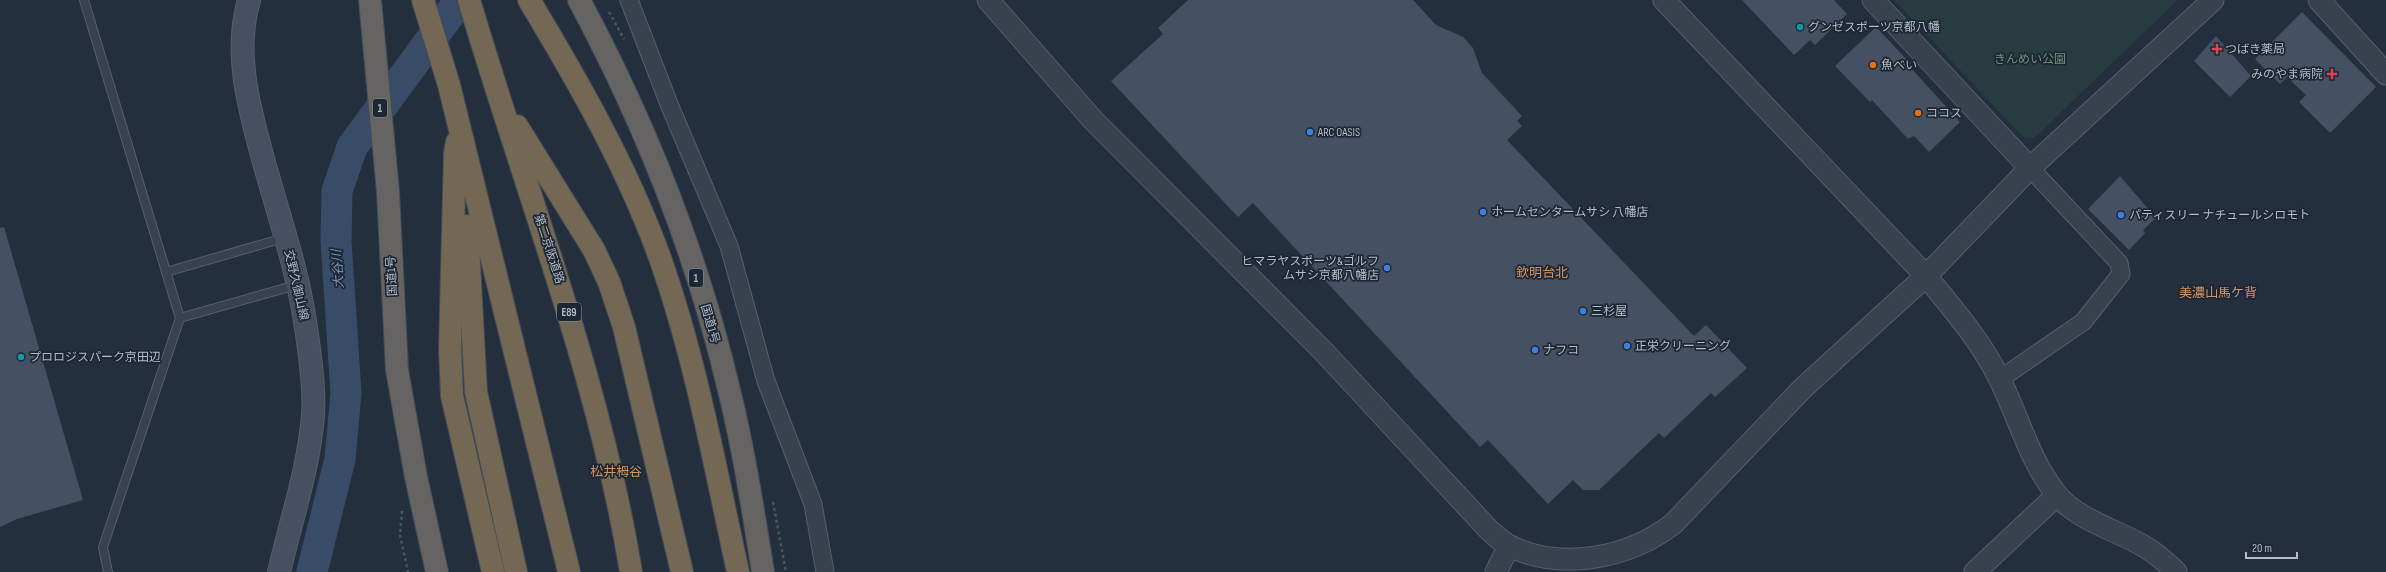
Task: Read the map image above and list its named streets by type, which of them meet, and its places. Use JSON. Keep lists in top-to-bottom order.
{
  "streets": {
    "highway": [
      "1",
      "第二京阪道路",
      "国道1号",
      "E89"
    ],
    "main road": ["交野久御山線"]
  },
  "districts": ["欽明台北", "美濃山馬ケ背", "松井栂谷"],
  "water": ["大谷川"],
  "parks": ["きんめい公園"],
  "places": {
    "other": [
      "グンゼスポーツ京都八幡",
      "魚べい",
      "ココス",
      "ARC OASIS",
      "ホームセンタームサシ 八幡店",
      "パティスリー ナチュールシロモト",
      "ヒマラヤスポーツ&ゴルフ ムサシ京都八幡店",
      "三杉屋",
      "正栄クリーニング",
      "ナフコ",
      "プロロジスパーク京田辺"
    ],
    "health": ["つばき薬局", "みのやま病院"]
  },
  "scale_bar": "20 m"
}
